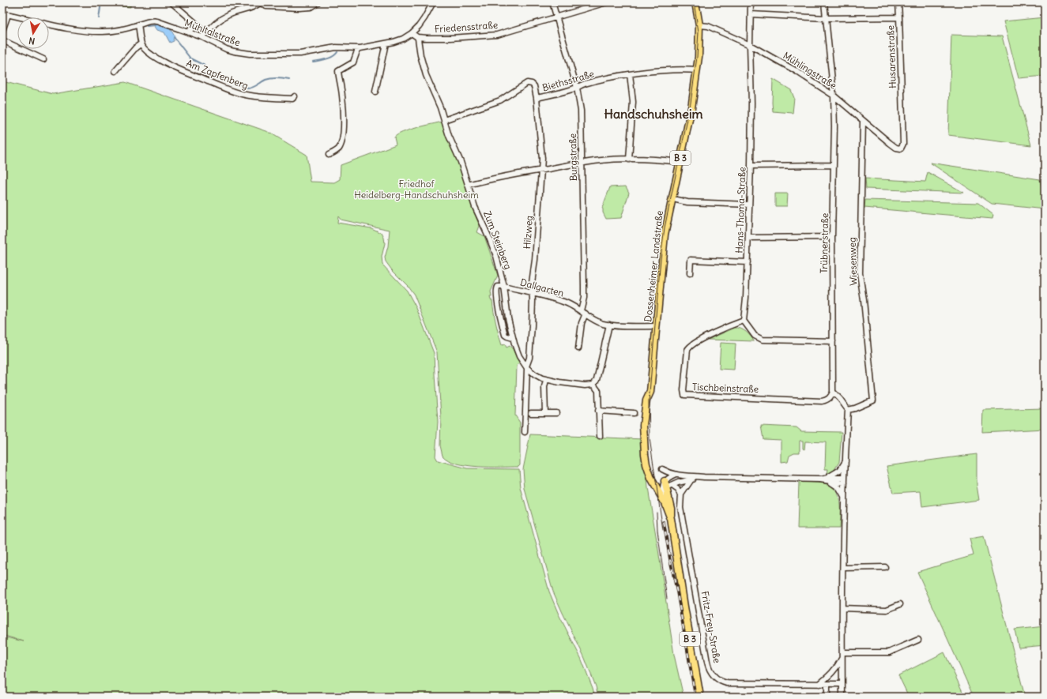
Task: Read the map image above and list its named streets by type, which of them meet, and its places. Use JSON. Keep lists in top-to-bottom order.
{
  "streets": {
    "main road": ["B 3", "Dossenheimer Landstraße"],
    "street": [
      "Friedensstraße",
      "Mühltalstraße",
      "Husarenstraße",
      "Mühlingstraße",
      "Am Zapfenberg",
      "Biethsstraße",
      "Burgstraße",
      "Hans-Thoma-Straße",
      "Hilzweg",
      "Zum Steinberg",
      "Trübnerstraße",
      "Wiesenweg",
      "Dallgarten",
      "Tischbeinstraße",
      "Fritz-Frey-Straße"
    ]
  },
  "crossings": [
    ["Friedensstraße", "Burgstraße"],
    ["Friedensstraße", "Zum Steinberg"],
    ["Husarenstraße", "Mühlingstraße"],
    ["Husarenstraße", "Hans-Thoma-Straße"],
    ["Husarenstraße", "Trübnerstraße"],
    ["Mühlingstraße", "Hans-Thoma-Straße"],
    ["Mühlingstraße", "Trübnerstraße"],
    ["Mühlingstraße", "Wiesenweg"],
    ["Mühlingstraße", "Dossenheimer Landstraße"],
    ["Biethsstraße", "Burgstraße"],
    ["Biethsstraße", "Hilzweg"],
    ["Biethsstraße", "Zum Steinberg"],
    ["Biethsstraße", "Dossenheimer Landstraße"],
    ["Burgstraße", "Dallgarten"],
    ["Hans-Thoma-Straße", "Tischbeinstraße"],
    ["Hilzweg", "Zum Steinberg"],
    ["Hilzweg", "Dallgarten"],
    ["Zum Steinberg", "Dallgarten"],
    ["Trübnerstraße", "Tischbeinstraße"]
  ],
  "districts": ["Handschuhsheim"],
  "parks": ["Friedhof Heidelberg-Handschuhsheim"],
  "north": "bottom"
}
